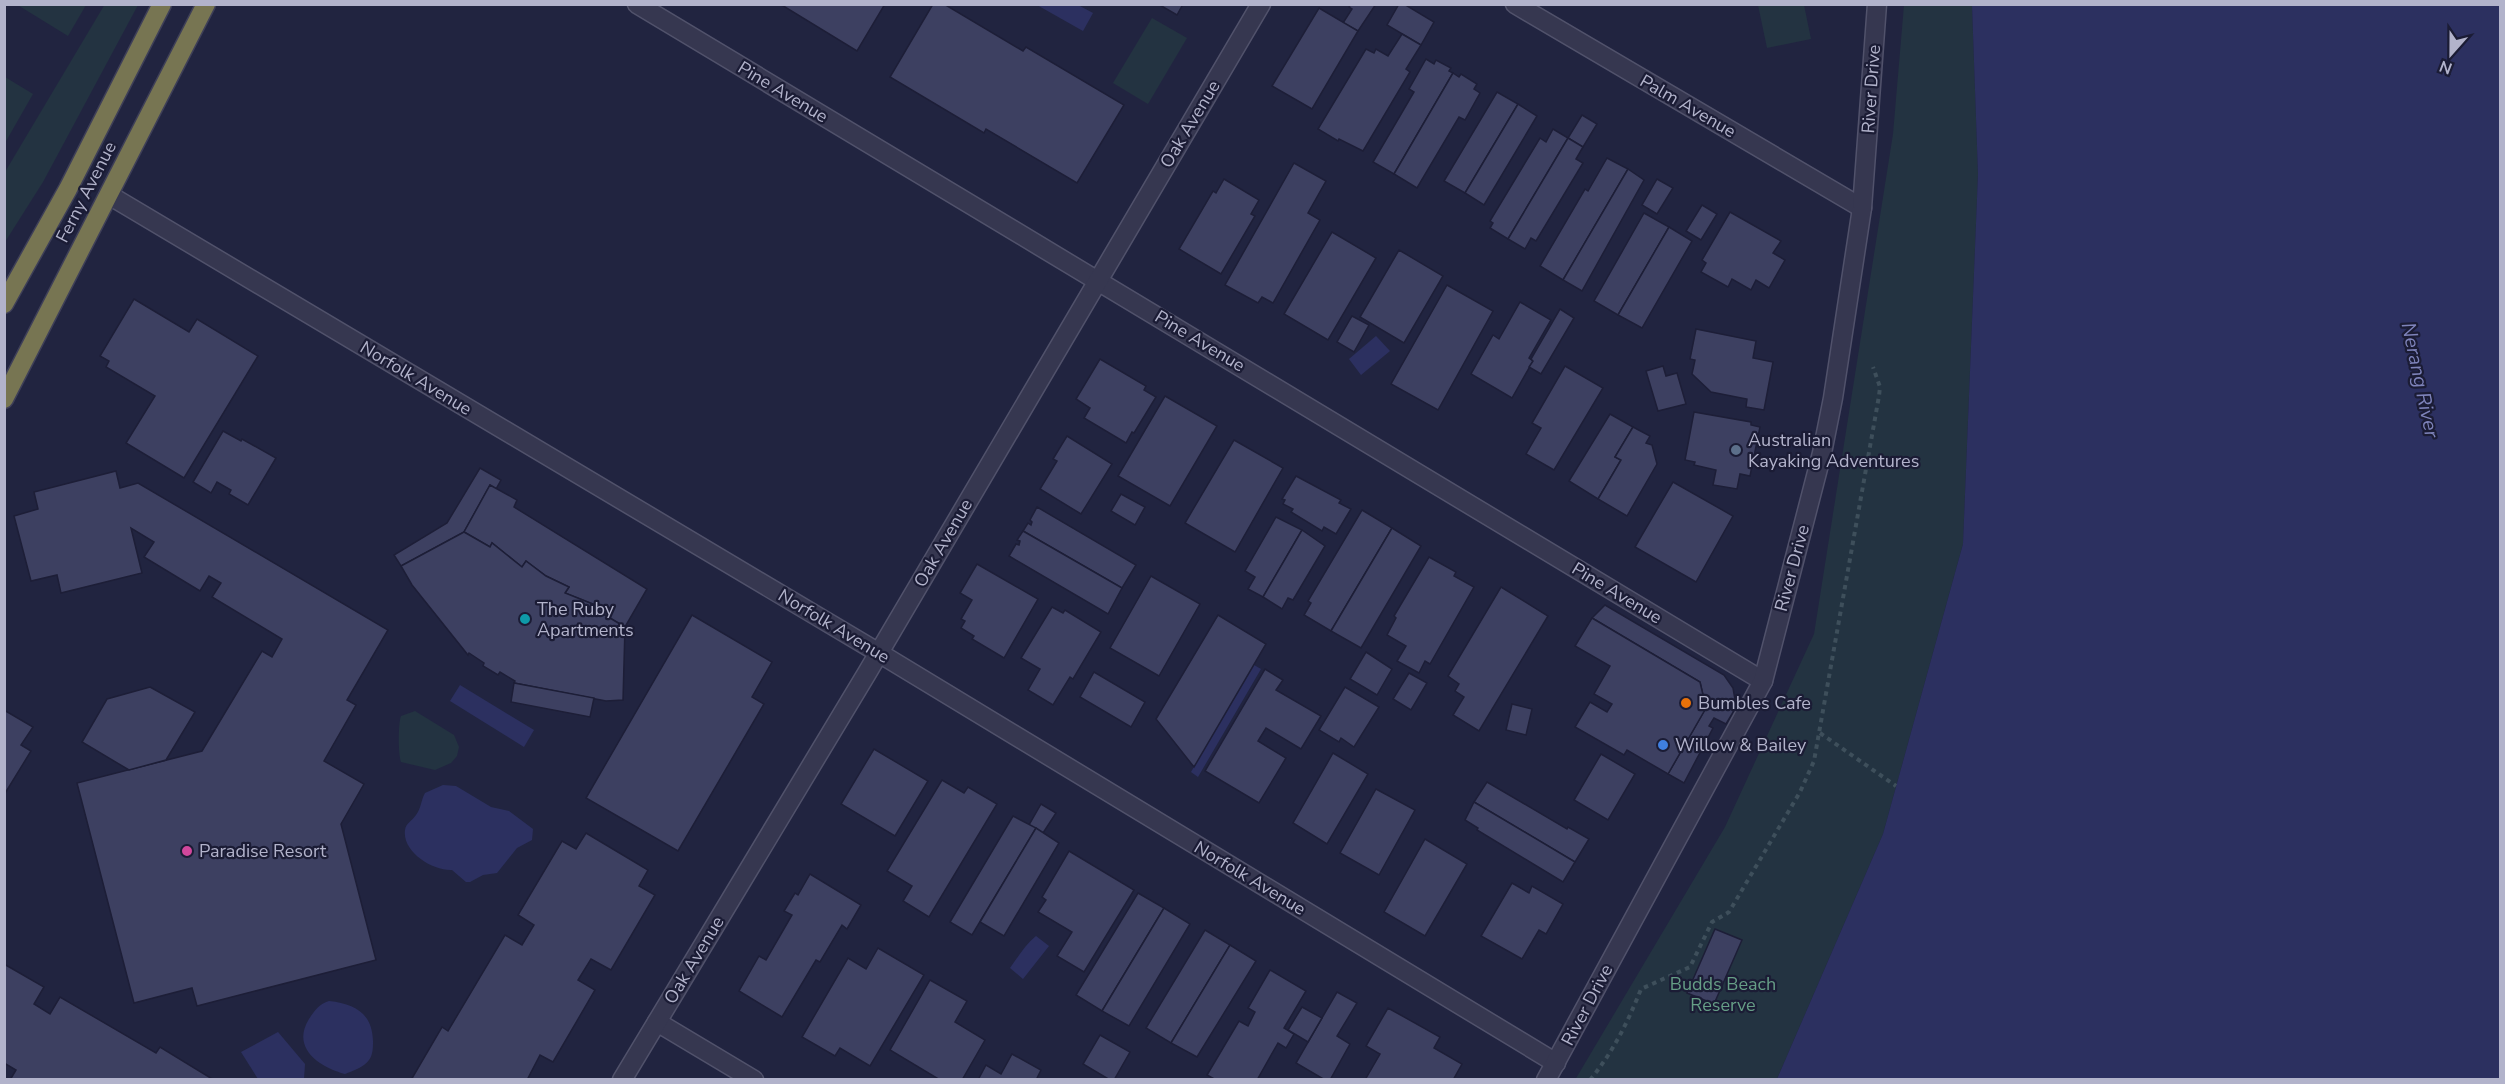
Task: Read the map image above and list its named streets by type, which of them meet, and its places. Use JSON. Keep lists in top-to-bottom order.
{
  "streets": {
    "highway": ["Ferny Avenue"],
    "street": [
      "River Drive",
      "Pine Avenue",
      "Palm Avenue",
      "Oak Avenue",
      "Norfolk Avenue"
    ]
  },
  "crossings": [
    ["River Drive", "Pine Avenue"],
    ["River Drive", "Palm Avenue"],
    ["River Drive", "Norfolk Avenue"],
    ["Pine Avenue", "Oak Avenue"],
    ["Oak Avenue", "Norfolk Avenue"],
    ["Ferny Avenue", "Norfolk Avenue"]
  ],
  "water": ["Nerang River"],
  "parks": ["Budds Beach Reserve"],
  "places": [
    "Australian Kayaking Adventures",
    "The Ruby Apartments",
    "Bumbles Cafe",
    "Willow & Bailey",
    "Paradise Resort"
  ],
  "north": "bottom"
}
